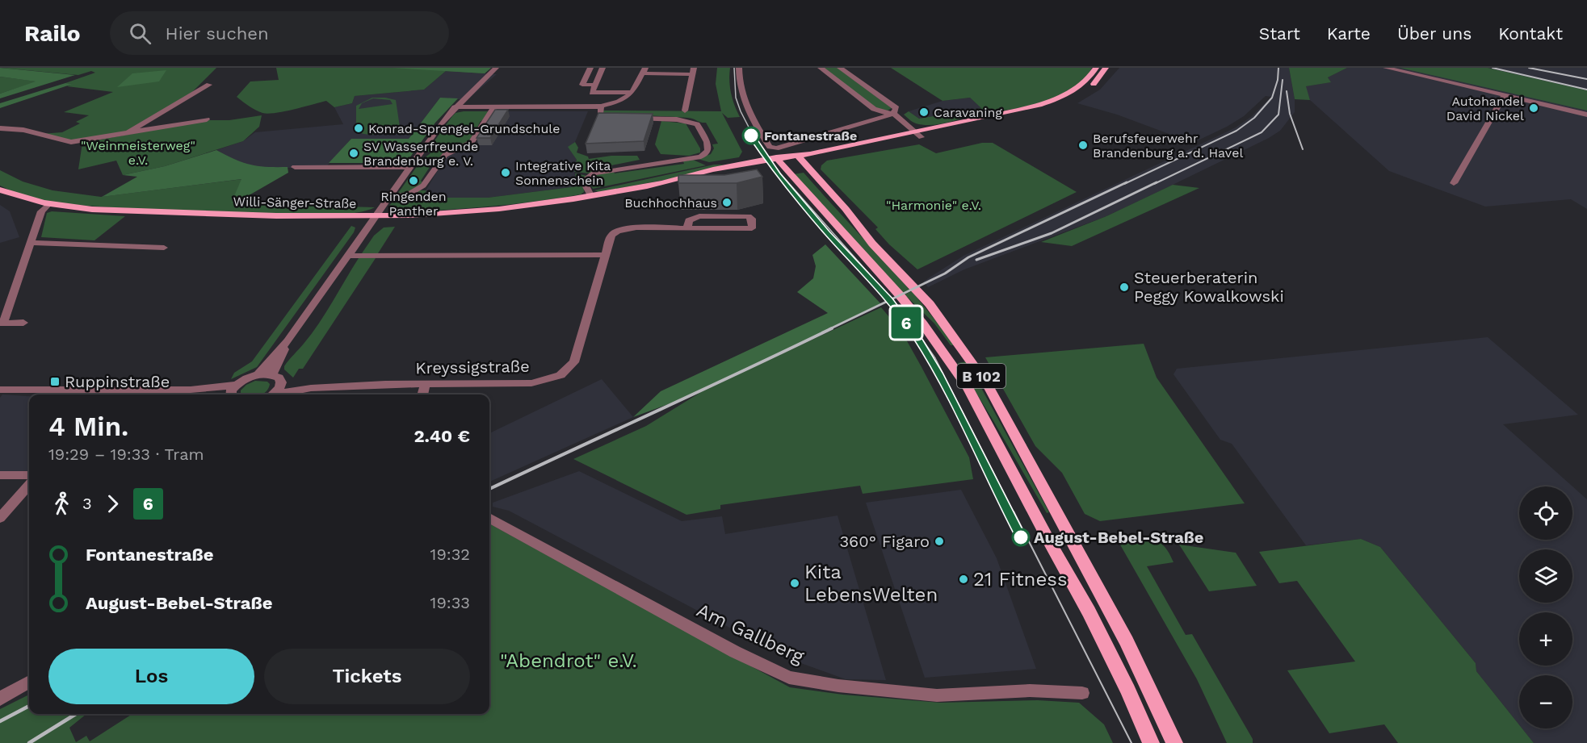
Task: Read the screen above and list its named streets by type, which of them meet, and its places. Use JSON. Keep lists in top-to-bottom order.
{
  "streets": {
    "main road": ["Willi-Sänger-Straße", "B 102"],
    "street": ["Kreyssigstraße", "Am Gallberg"]
  },
  "crossings": [
    ["Willi-Sänger-Straße", "B 102"]
  ],
  "parks": ["\"Weinmeisterweg\" e.V.", "\"Harmonie\" e.V.", "\"Abendrot\" e.V."],
  "places": {
    "other": [
      "Autohandel David Nickel",
      "Caravaning",
      "Konrad-Sprengel-Grundschule",
      "Fontanestraße",
      "Berufsfeuerwehr Brandenburg a. d. Havel",
      "SV Wasserfreunde Brandenburg e. V.",
      "Integrative Kita Sonnenschein",
      "Ringenden Panther",
      "Buchhochhaus",
      "Steuerberaterin Peggy Kowalkowski",
      "August-Bebel-Straße",
      "360° Figaro",
      "21 Fitness",
      "Kita LebensWelten"
    ],
    "transit": ["Ruppinstraße"]
  },
  "lines": ["tram line 6"],
  "page": {
    "header": "Railo",
    "search": "Hier suchen",
    "nav": [
      "Start",
      "Karte",
      "Über uns",
      "Kontakt"
    ],
    "on_map": "6",
    "heading": ["4 Min.", "19:29 – 19:33 · Tram", "2.40 €"],
    "legs": ["3", "6"],
    "map_buttons": ["+", "−"],
    "list": [
      {
        "name": "Fontanestraße",
        "value": "19:32"
      },
      {
        "name": "August-Bebel-Straße",
        "value": "19:33"
      }
    ],
    "buttons": ["Los", "Tickets"]
  }
}
